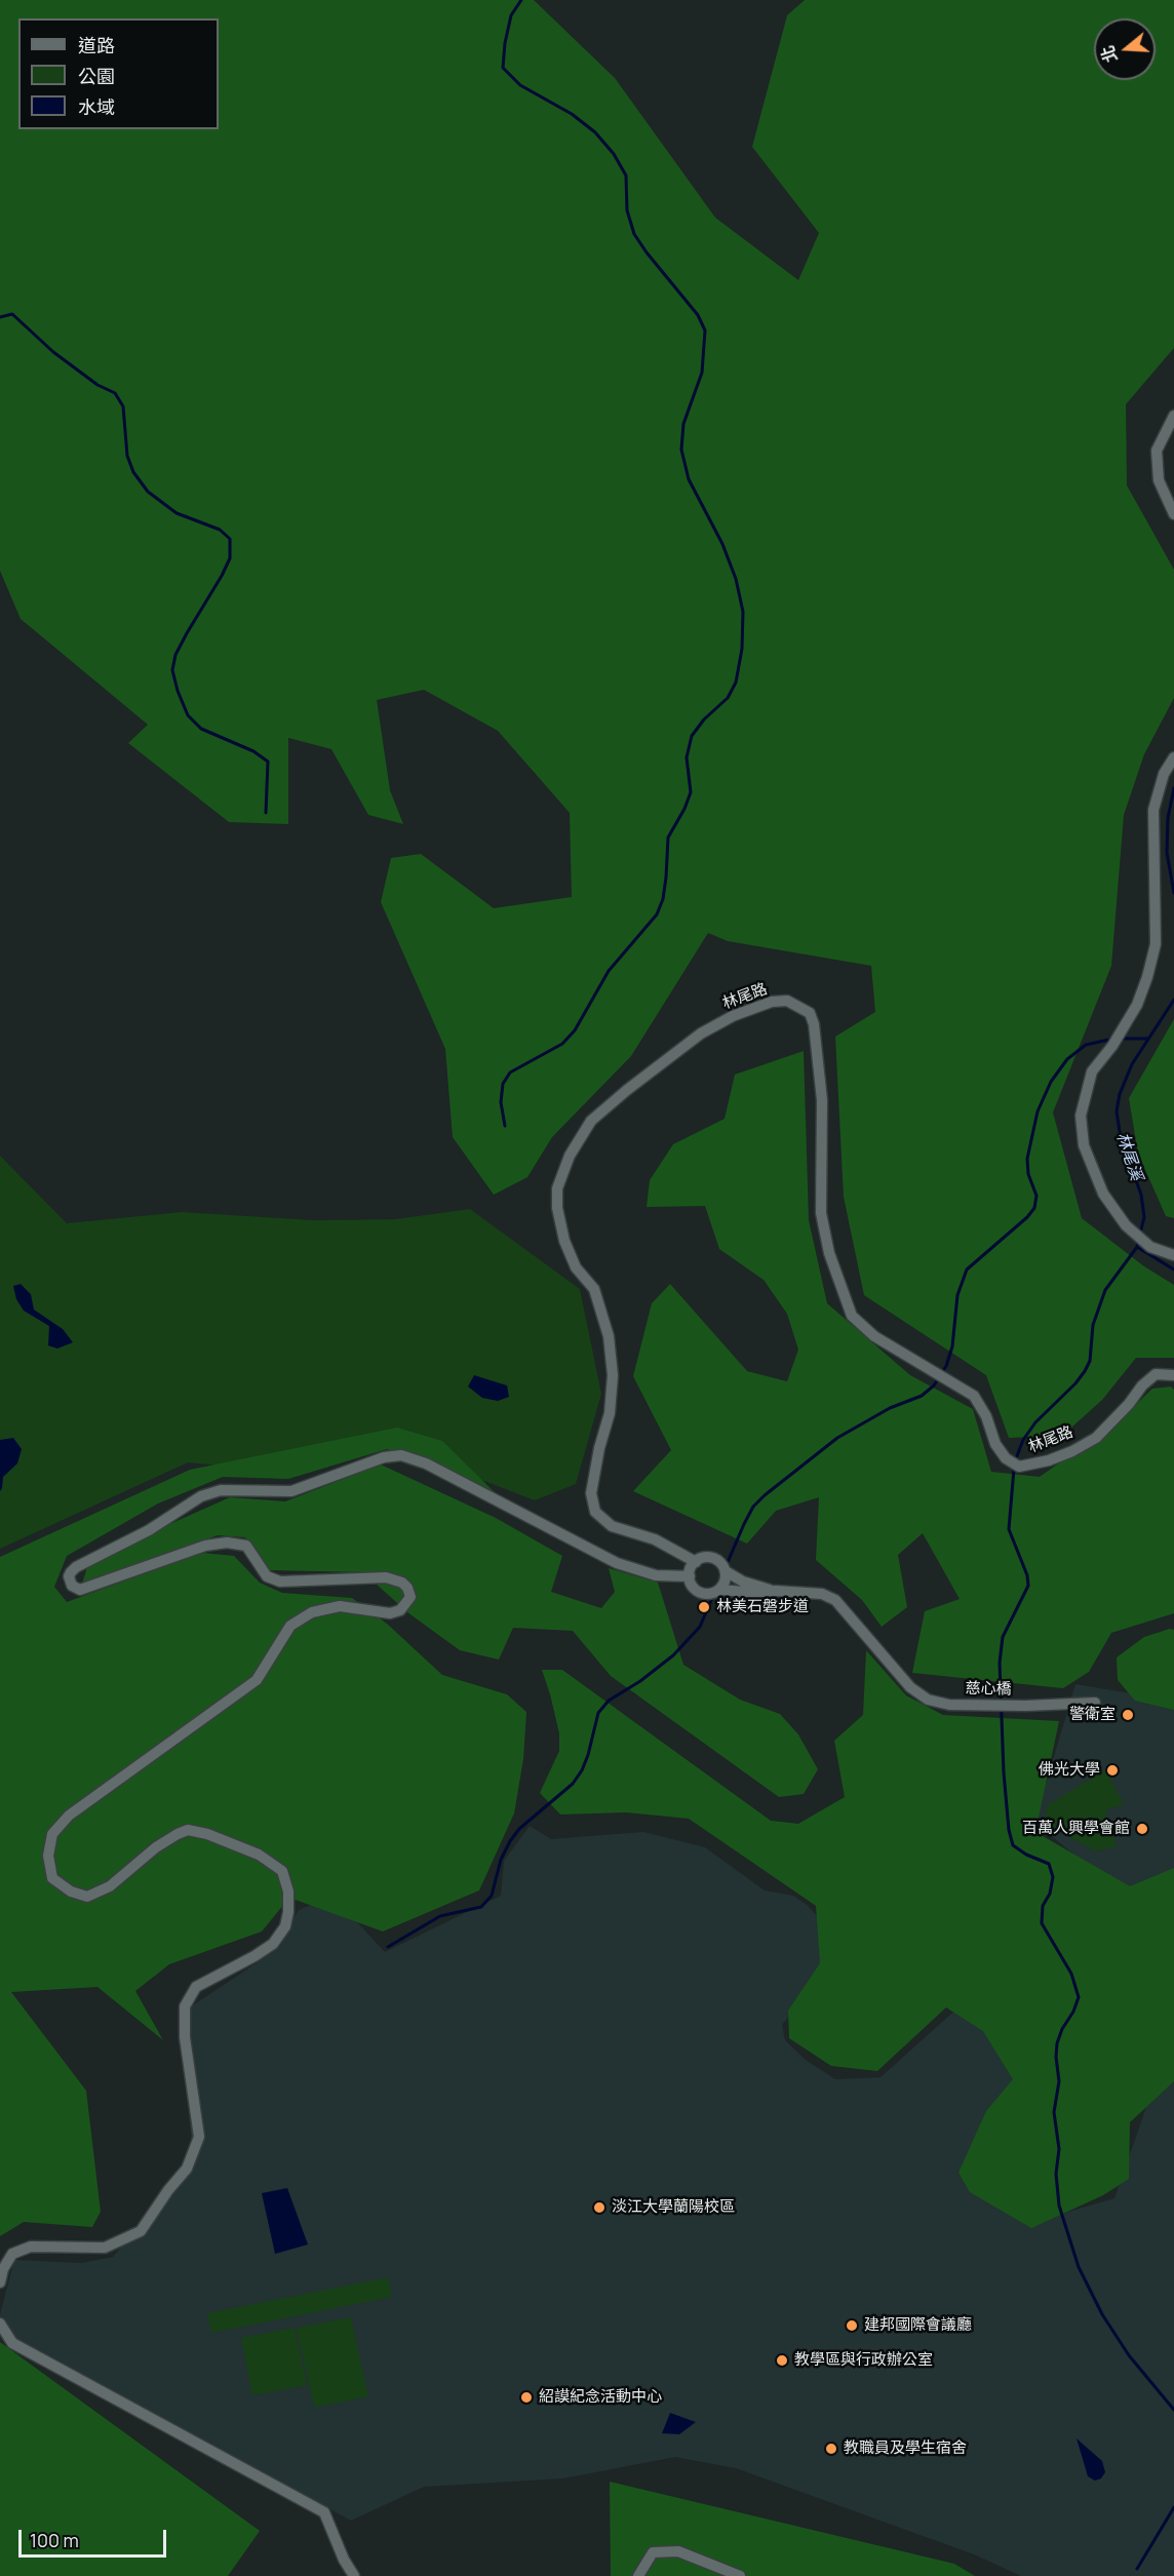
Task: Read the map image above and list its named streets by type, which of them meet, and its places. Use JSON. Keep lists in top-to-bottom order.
{
  "streets": {
    "street": ["林尾路", "慈心橋"]
  },
  "water": ["林尾溪"],
  "places": [
    "林美石磐步道",
    "警衛室",
    "佛光大學",
    "百萬人興學會館",
    "淡江大學蘭陽校區",
    "建邦國際會議廳",
    "教學區與行政辦公室",
    "紹謨紀念活動中心",
    "教職員及學生宿舍"
  ],
  "legend": ["道路", "公園", "水域"],
  "scale_bar": "100 m",
  "north": "left"
}
